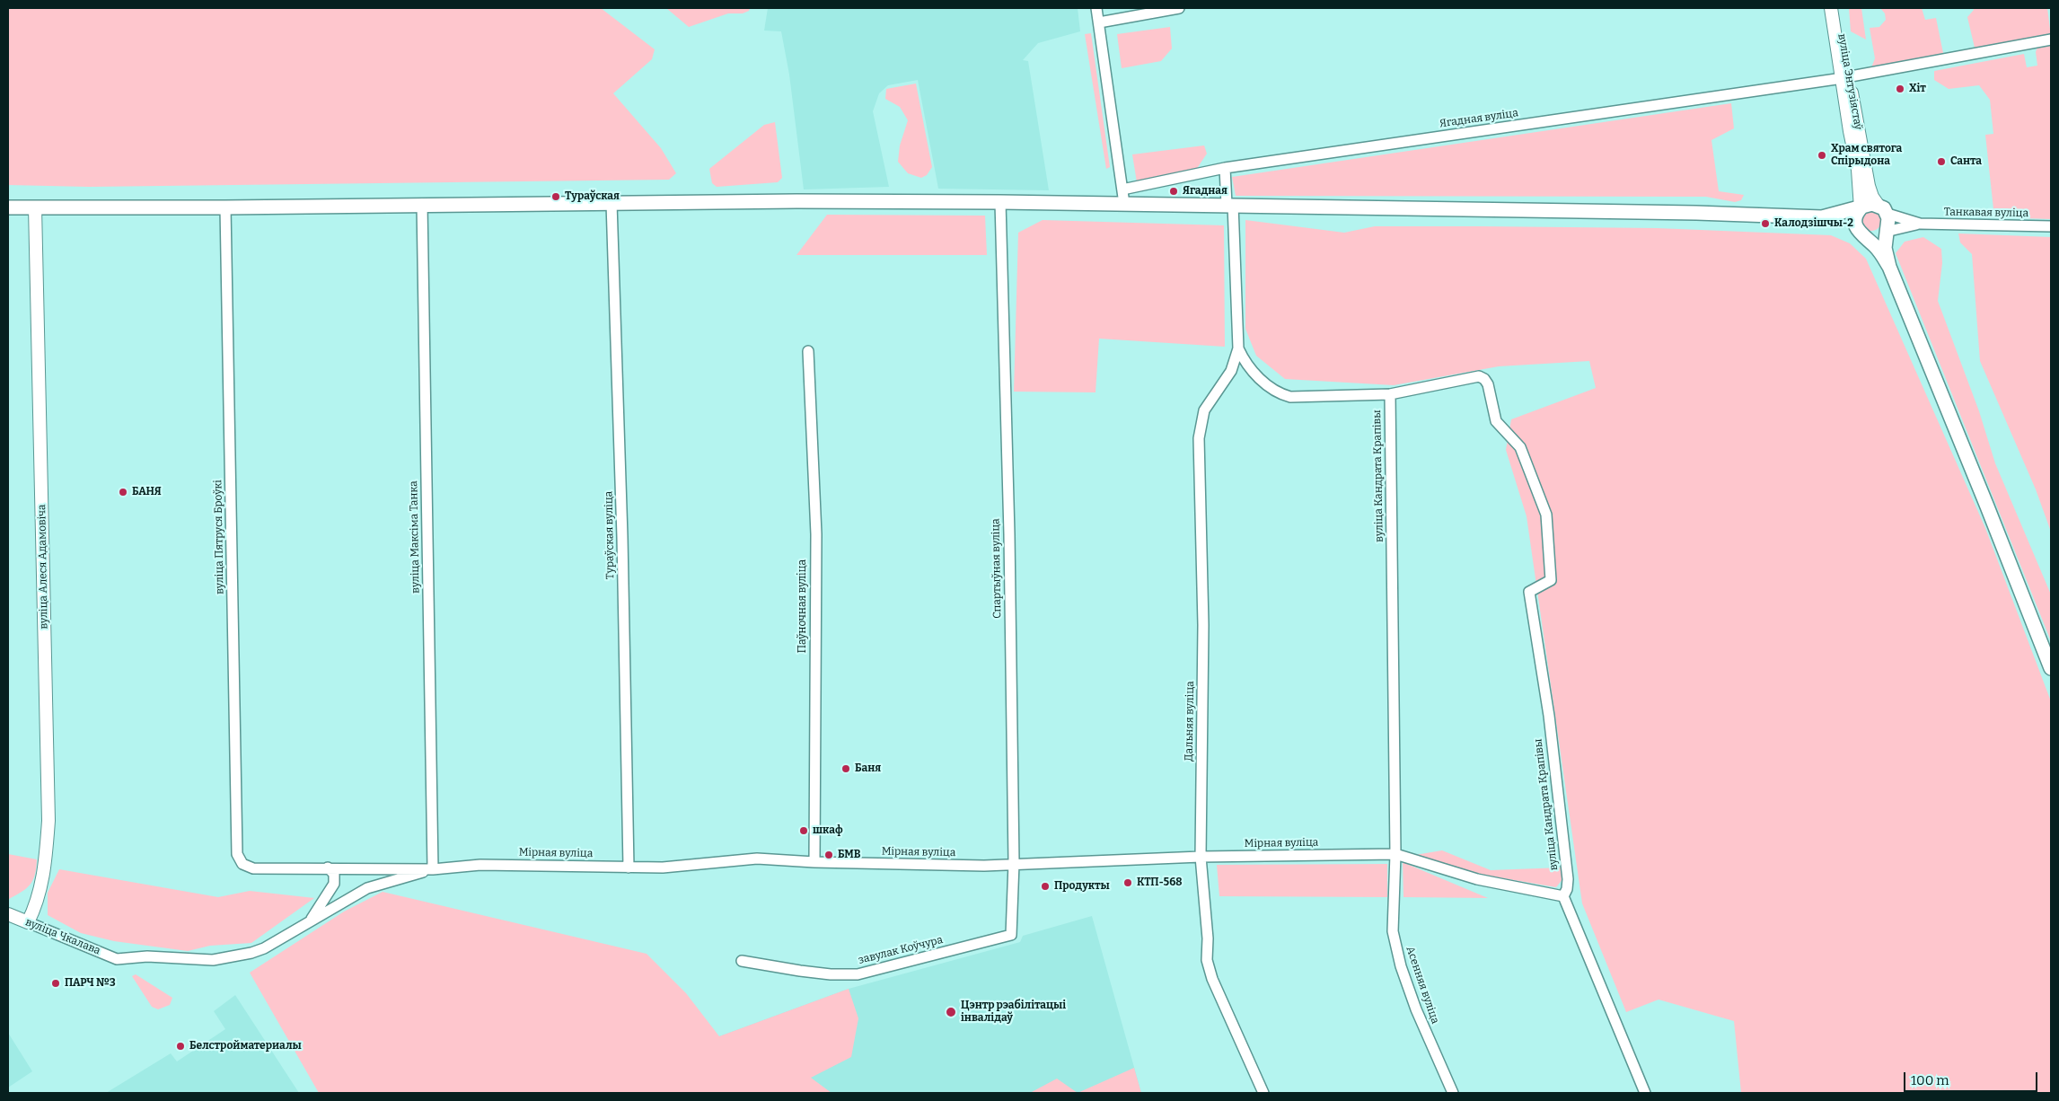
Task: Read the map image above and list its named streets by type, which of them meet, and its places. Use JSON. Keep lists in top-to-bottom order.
{
  "streets": {
    "street": [
      "вуліца Энтузіястаў",
      "Ягадная вуліца",
      "Танкавая вуліца",
      "вуліца Кандрата Крапівы",
      "Тураўская вуліца",
      "вуліца Пятруся Броўкі",
      "вуліца Максіма Танка",
      "вуліца Алеся Адамовіча",
      "Спартыўная вуліца",
      "Паўночная вуліца",
      "Дальняя вуліца",
      "Мірная вуліца",
      "вуліца Чкалава",
      "завулак Коўчура",
      "Асенняя вуліца"
    ]
  },
  "crossings": [
    ["вуліца Энтузіястаў", "Ягадная вуліца"],
    ["вуліца Энтузіястаў", "Танкавая вуліца"],
    ["вуліца Кандрата Крапівы", "Мірная вуліца"],
    ["вуліца Кандрата Крапівы", "Асенняя вуліца"],
    ["Тураўская вуліца", "Мірная вуліца"],
    ["вуліца Пятруся Броўкі", "Мірная вуліца"],
    ["вуліца Максіма Танка", "Мірная вуліца"],
    ["вуліца Алеся Адамовіча", "вуліца Чкалава"],
    ["Спартыўная вуліца", "Мірная вуліца"],
    ["Спартыўная вуліца", "завулак Коўчура"],
    ["Паўночная вуліца", "Мірная вуліца"],
    ["Дальняя вуліца", "Мірная вуліца"],
    ["Мірная вуліца", "Асенняя вуліца"]
  ],
  "places": [
    "Хіт",
    "Храм святога Спірыдона",
    "Санта",
    "Ягадная",
    "Тураўская",
    "Калодзішчы-2",
    "БАНЯ",
    "Баня",
    "шкаф",
    "БМВ",
    "КТП-568",
    "Продукты",
    "ПАРЧ №3",
    "Цэнтр рэабілітацыі інвалідаў",
    "Белстройматериалы"
  ],
  "scale_bar": "100 m"
}
